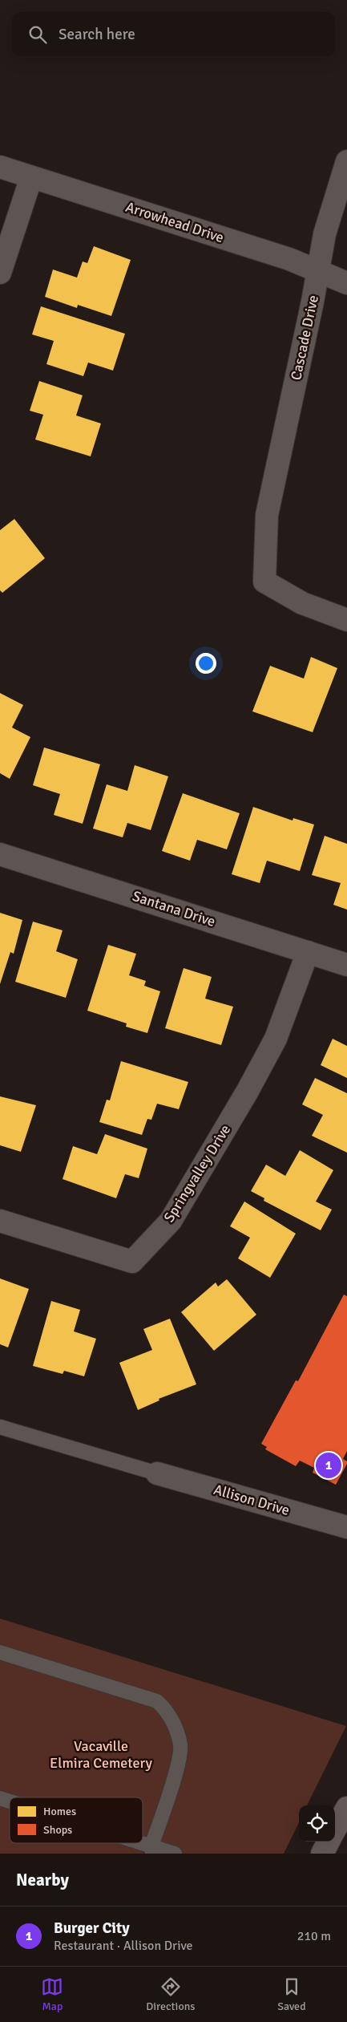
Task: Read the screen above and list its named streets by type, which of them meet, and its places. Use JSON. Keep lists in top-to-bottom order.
{
  "streets": {
    "street": [
      "Arrowhead Drive",
      "Cascade Drive",
      "Santana Drive",
      "Springvalley Drive",
      "Allison Drive"
    ]
  },
  "crossings": [
    ["Arrowhead Drive", "Cascade Drive"],
    ["Santana Drive", "Springvalley Drive"]
  ],
  "parks": ["Vacaville Elmira Cemetery"],
  "legend": ["Homes", "Shops"],
  "page": {
    "search": "Search here",
    "pins": "1",
    "heading": "Nearby",
    "list": [
      {
        "mark": "1",
        "name": "Burger City",
        "note": "Restaurant · Allison Drive",
        "value": "210 m"
      }
    ],
    "nav": ["Map", "Directions", "Saved"]
  }
}
